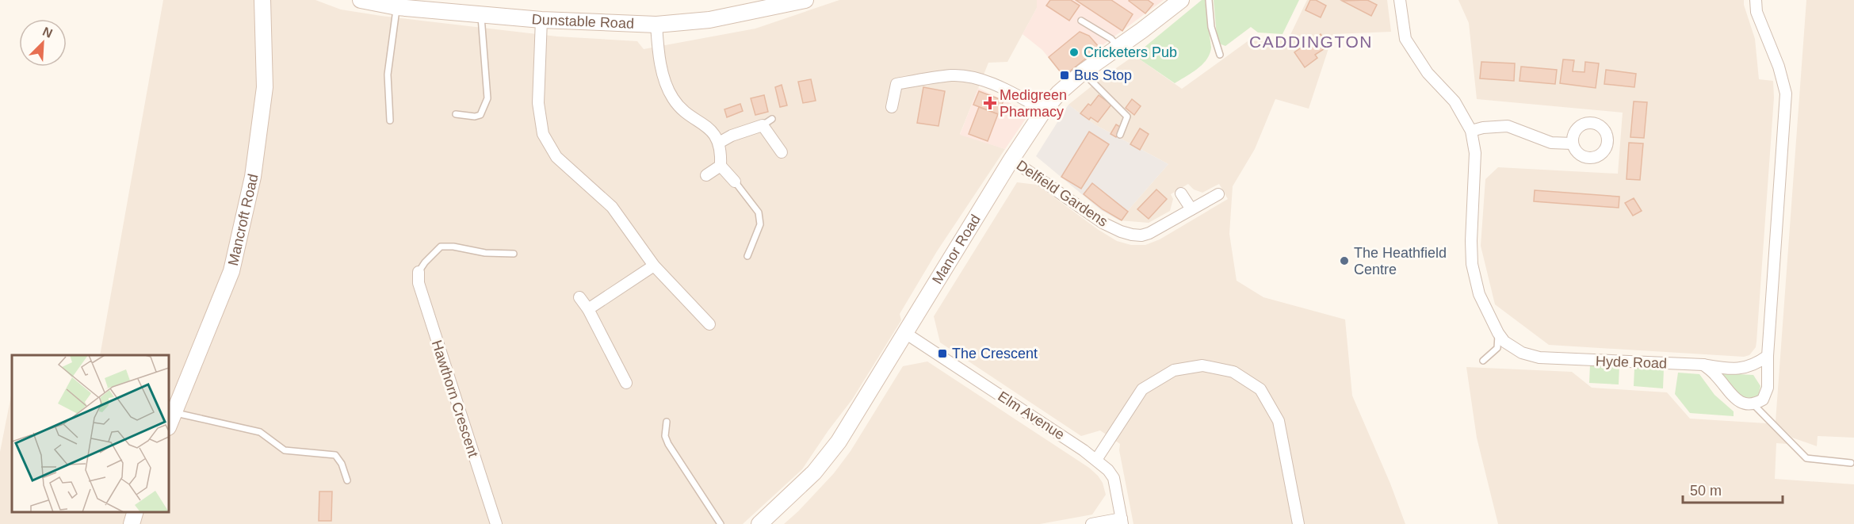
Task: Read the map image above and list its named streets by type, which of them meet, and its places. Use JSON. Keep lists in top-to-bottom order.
{
  "streets": {
    "street": [
      "Dunstable Road",
      "Delfield Gardens",
      "Mancroft Road",
      "Manor Road",
      "Hyde Road",
      "Hawthorn Crescent",
      "Elm Avenue"
    ]
  },
  "crossings": [
    ["Delfield Gardens", "Manor Road"],
    ["Manor Road", "Elm Avenue"]
  ],
  "districts": ["CADDINGTON"],
  "places": {
    "other": ["Cricketers Pub", "The Heathfield Centre"],
    "transit": ["Bus Stop", "The Crescent"],
    "health": ["Medigreen Pharmacy"]
  },
  "scale_bar": "50 m",
  "north": "top right"
}
